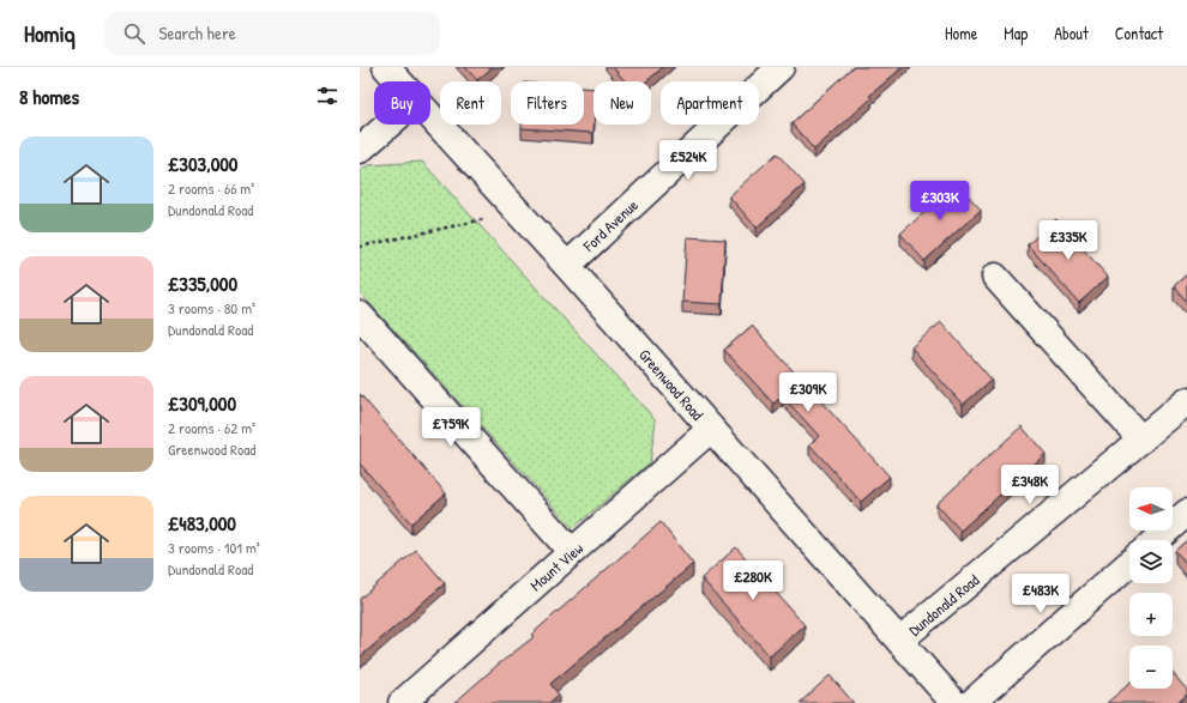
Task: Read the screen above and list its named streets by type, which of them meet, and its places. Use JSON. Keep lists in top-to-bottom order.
{
  "streets": {
    "street": [
      "Ford Avenue",
      "Greenwood Road",
      "Mount View",
      "Dundonald Road"
    ]
  },
  "crossings": [
    ["Ford Avenue", "Greenwood Road"],
    ["Greenwood Road", "Mount View"],
    ["Greenwood Road", "Dundonald Road"]
  ],
  "north": "left",
  "page": {
    "header": "Homiq",
    "search": "Search here",
    "nav": [
      "Home",
      "Map",
      "About",
      "Contact"
    ],
    "heading": "8 homes",
    "chip": [
      "Buy",
      "Rent",
      "Filters",
      "New",
      "Apartment"
    ],
    "list": [
      {
        "name": "£303,000",
        "note": "2 rooms · 66 m² · Dundonald Road"
      },
      {
        "name": "£335,000",
        "note": "3 rooms · 80 m² · Dundonald Road"
      },
      {
        "name": "£309,000",
        "note": "2 rooms · 62 m² · Greenwood Road"
      },
      {
        "name": "£483,000",
        "note": "3 rooms · 101 m² · Dundonald Road"
      }
    ],
    "price": [
      "£524K",
      "£303K",
      "£335K",
      "£309K",
      "£759K",
      "£348K",
      "£280K",
      "£483K"
    ],
    "map_buttons": ["+", "−"]
  }
}
